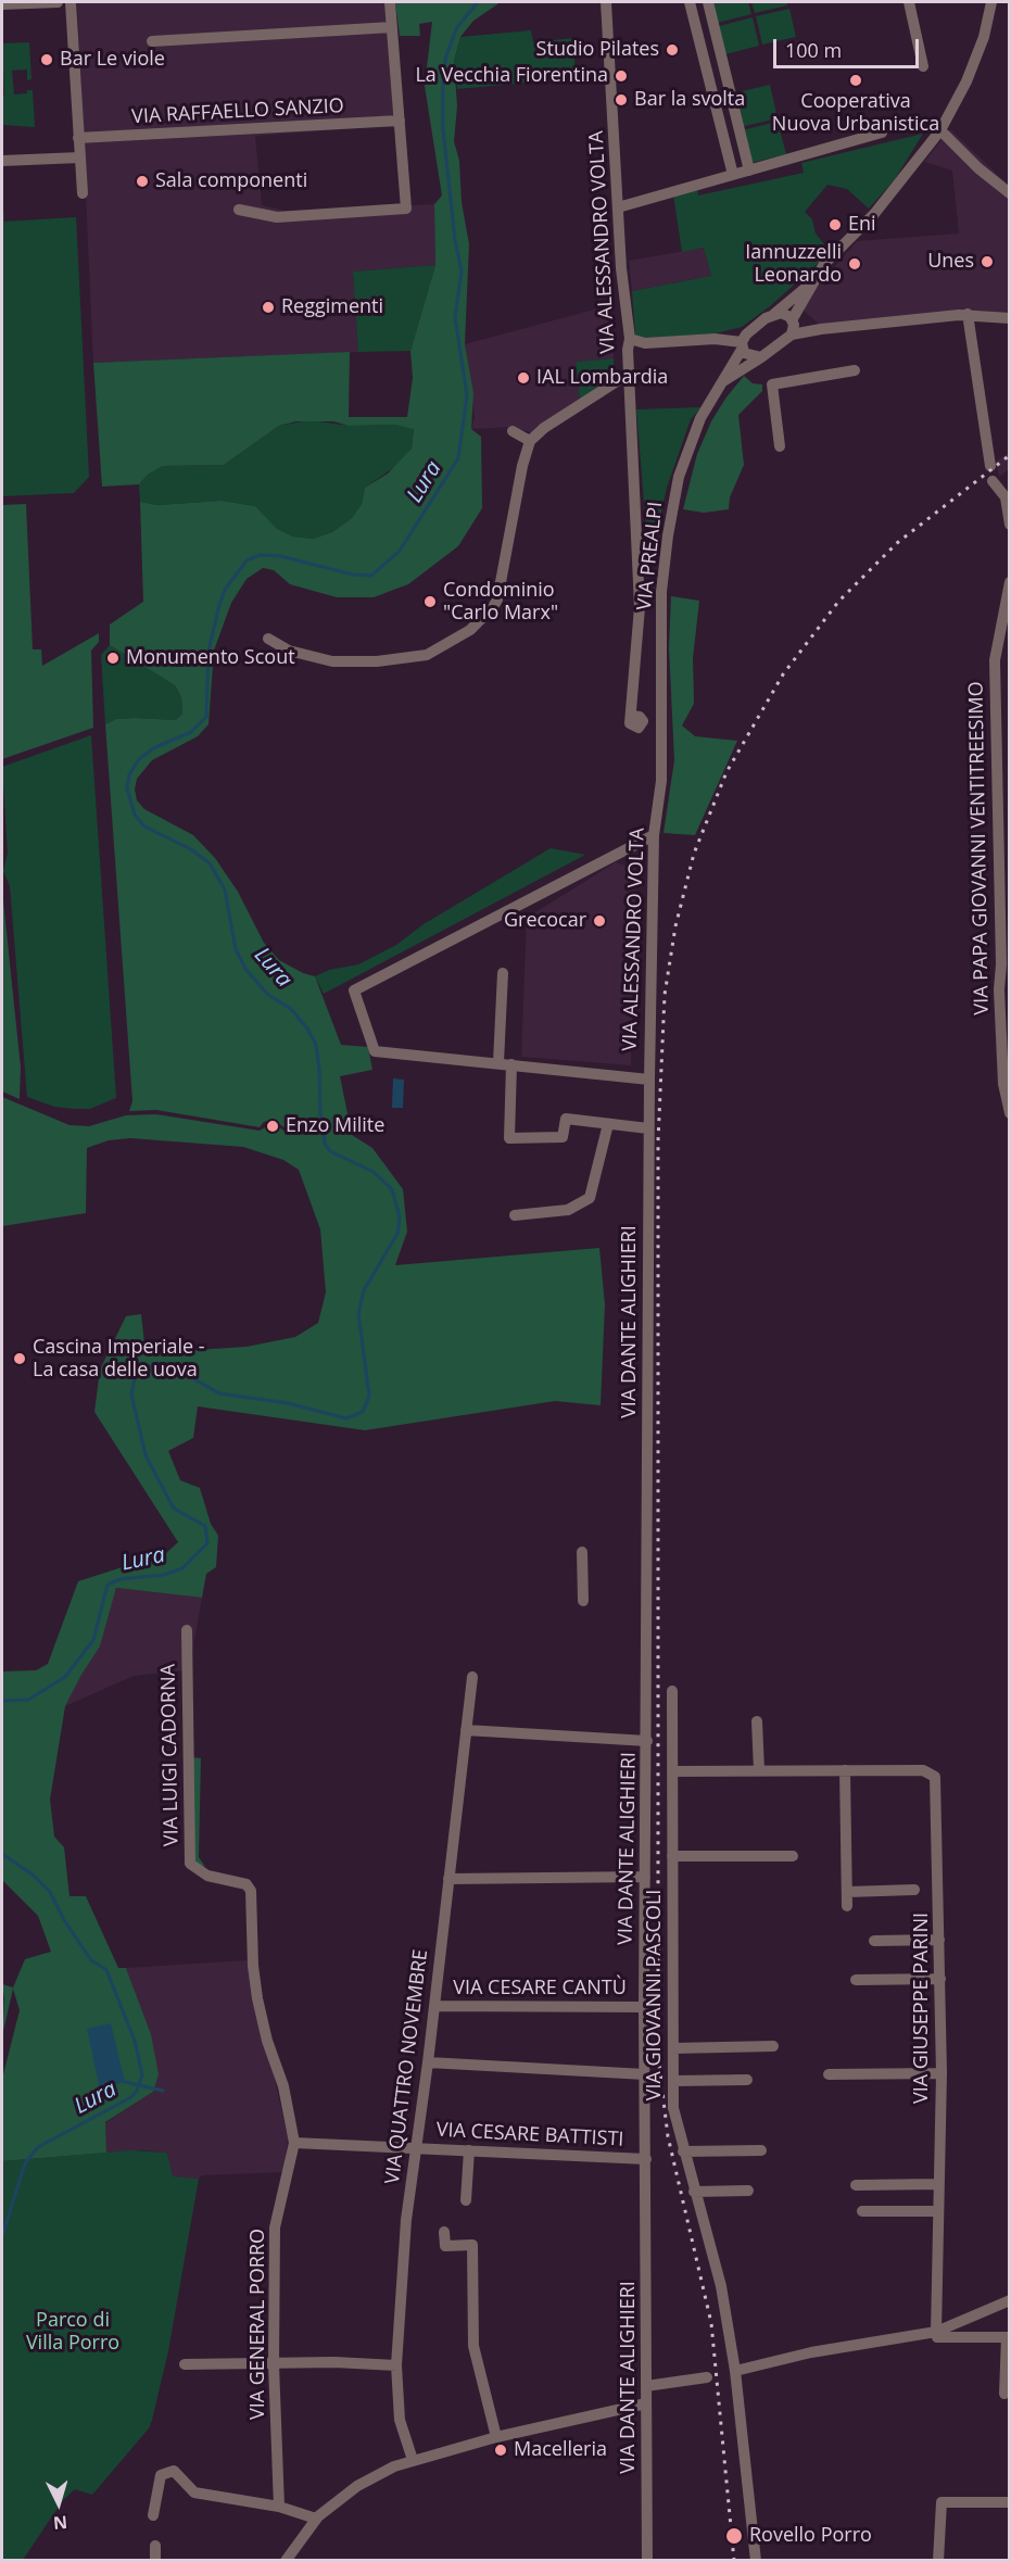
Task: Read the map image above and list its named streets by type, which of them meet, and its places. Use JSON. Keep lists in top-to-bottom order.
{
  "streets": {
    "street": [
      "VIA RAFFAELLO SANZIO",
      "VIA ALESSANDRO VOLTA",
      "VIA PREALPI",
      "VIA PAPA GIOVANNI VENTITREESIMO",
      "VIA DANTE ALIGHIERI",
      "VIA LUIGI CADORNA",
      "VIA CESARE CANTÙ",
      "VIA GIOVANNI PASCOLI",
      "VIA GIUSEPPE PARINI",
      "VIA QUATTRO NOVEMBRE",
      "VIA CESARE BATTISTI",
      "VIA GENERAL PORRO"
    ]
  },
  "crossings": [
    ["VIA ALESSANDRO VOLTA", "VIA PREALPI"],
    ["VIA ALESSANDRO VOLTA", "VIA DANTE ALIGHIERI"],
    ["VIA DANTE ALIGHIERI", "VIA CESARE CANTÙ"],
    ["VIA DANTE ALIGHIERI", "VIA CESARE BATTISTI"],
    ["VIA LUIGI CADORNA", "VIA CESARE BATTISTI"],
    ["VIA LUIGI CADORNA", "VIA GENERAL PORRO"],
    ["VIA CESARE CANTÙ", "VIA QUATTRO NOVEMBRE"],
    ["VIA GIOVANNI PASCOLI", "VIA GIUSEPPE PARINI"],
    ["VIA QUATTRO NOVEMBRE", "VIA CESARE BATTISTI"],
    ["VIA CESARE BATTISTI", "VIA GENERAL PORRO"]
  ],
  "water": ["Lura"],
  "parks": ["Parco di Villa Porro"],
  "places": [
    "Studio Pilates",
    "Bar Le viole",
    "La Vecchia Fiorentina",
    "Cooperativa Nuova Urbanistica",
    "Bar la svolta",
    "Sala componenti",
    "Eni",
    "Unes",
    "Iannuzzelli Leonardo",
    "Reggimenti",
    "IAL Lombardia",
    "Condominio \"Carlo Marx\"",
    "Monumento Scout",
    "Grecocar",
    "Enzo Milite",
    "Cascina Imperiale - La casa delle uova",
    "Macelleria",
    "Rovello Porro"
  ],
  "scale_bar": "100 m",
  "north": "bottom"
}
